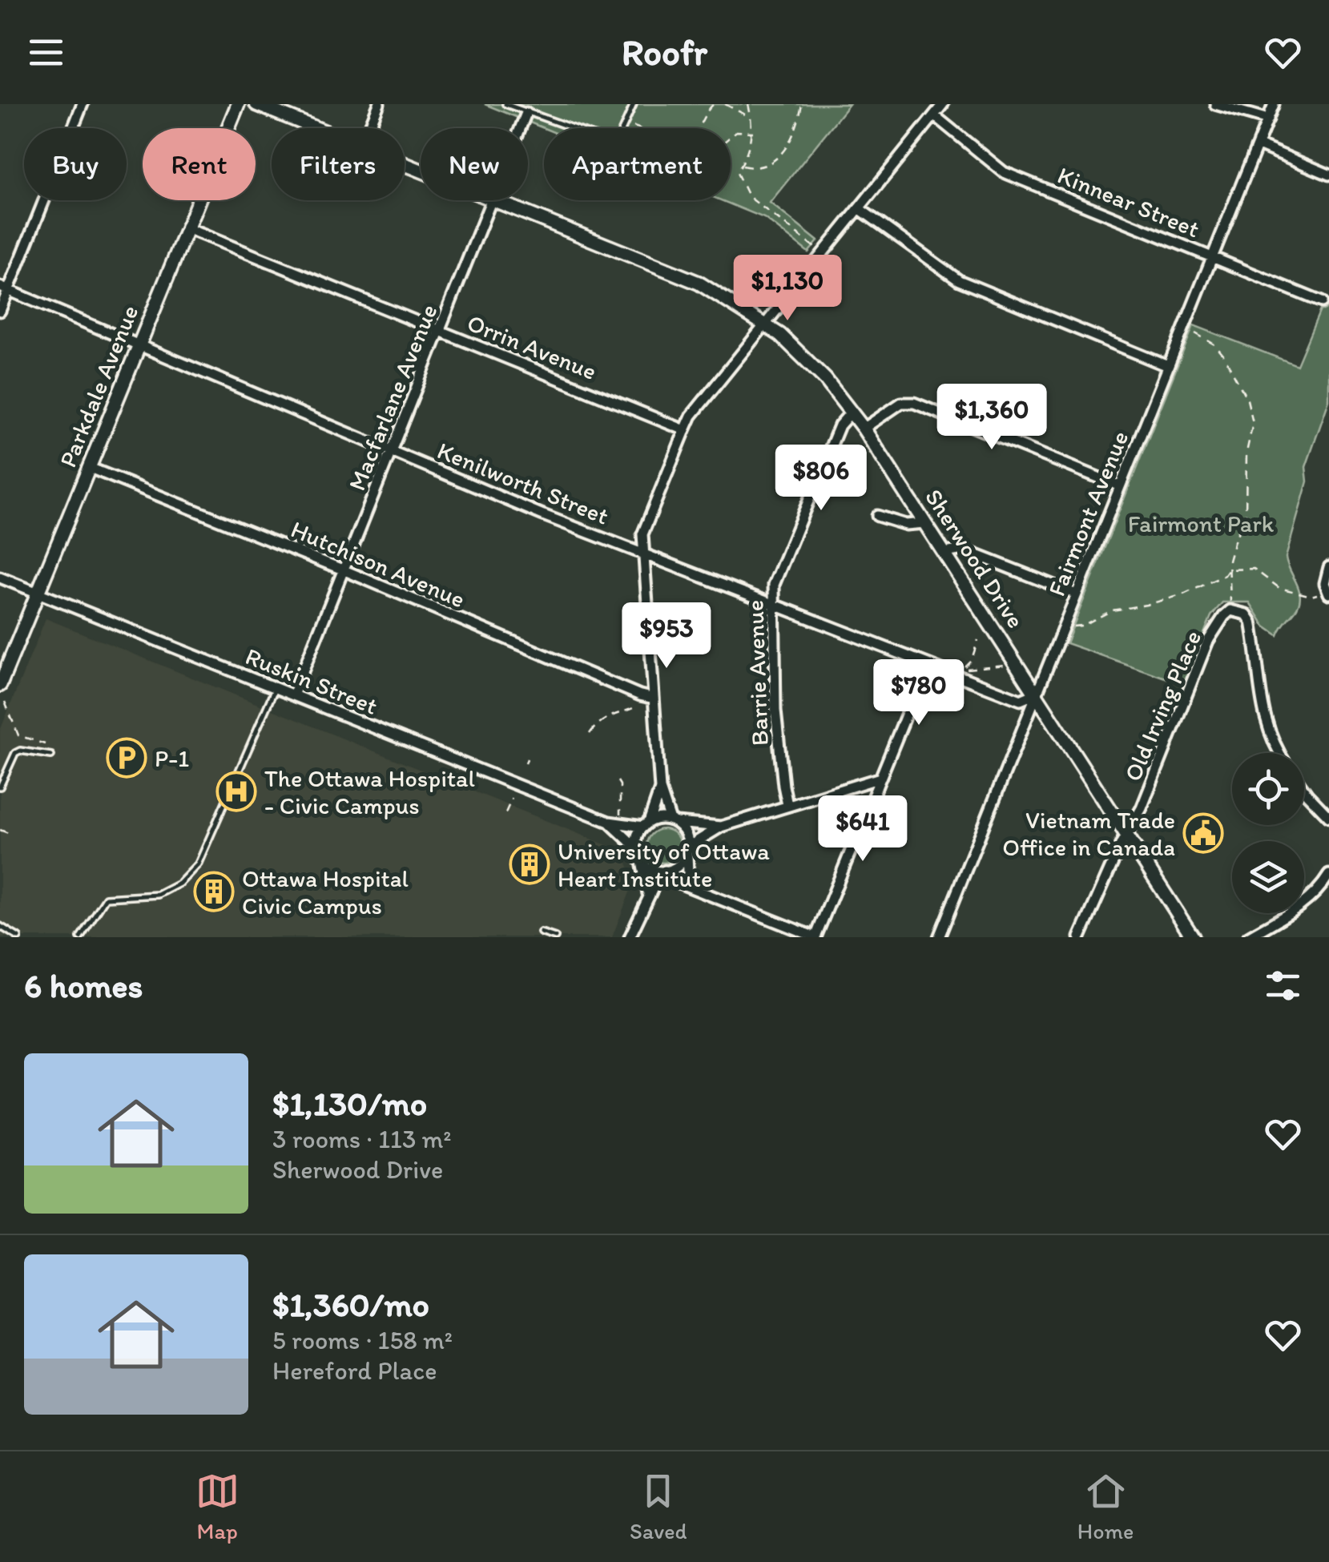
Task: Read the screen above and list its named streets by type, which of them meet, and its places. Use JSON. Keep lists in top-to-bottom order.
{
  "streets": {
    "street": [
      "Kinnear Street",
      "Orrin Avenue",
      "Parkdale Avenue",
      "Macfarlane Avenue",
      "Kenilworth Street",
      "Fairmont Avenue",
      "Sherwood Drive",
      "Hutchison Avenue",
      "Barrie Avenue",
      "Ruskin Street",
      "Old Irving Place"
    ]
  },
  "crossings": [
    ["Kinnear Street", "Fairmont Avenue"],
    ["Orrin Avenue", "Parkdale Avenue"],
    ["Orrin Avenue", "Macfarlane Avenue"],
    ["Parkdale Avenue", "Kenilworth Street"],
    ["Parkdale Avenue", "Hutchison Avenue"],
    ["Parkdale Avenue", "Ruskin Street"],
    ["Macfarlane Avenue", "Kenilworth Street"],
    ["Macfarlane Avenue", "Hutchison Avenue"],
    ["Macfarlane Avenue", "Ruskin Street"],
    ["Kenilworth Street", "Fairmont Avenue"],
    ["Kenilworth Street", "Sherwood Drive"],
    ["Kenilworth Street", "Barrie Avenue"],
    ["Fairmont Avenue", "Sherwood Drive"],
    ["Sherwood Drive", "Barrie Avenue"],
    ["Sherwood Drive", "Old Irving Place"]
  ],
  "parks": ["Fairmont Park"],
  "places": {
    "parking": ["P-1"],
    "hospital": ["The Ottawa Hospital - Civic Campus"],
    "public building": ["Vietnam Trade Office in Canada"],
    "building": ["University of Ottawa Heart Institute", "Ottawa Hospital Civic Campus"]
  },
  "page": {
    "header": "Roofr",
    "chip": [
      "Buy",
      "Rent",
      "Filters",
      "New",
      "Apartment"
    ],
    "price": [
      "$1,130",
      "$1,360",
      "$806",
      "$953",
      "$780",
      "$641"
    ],
    "heading": "6 homes",
    "list": [
      {
        "name": "$1,130/mo",
        "note": "3 rooms · 113 m² · Sherwood Drive"
      },
      {
        "name": "$1,360/mo",
        "note": "5 rooms · 158 m² · Hereford Place"
      }
    ],
    "tabs": ["Map", "Saved", "Home"]
  }
}
